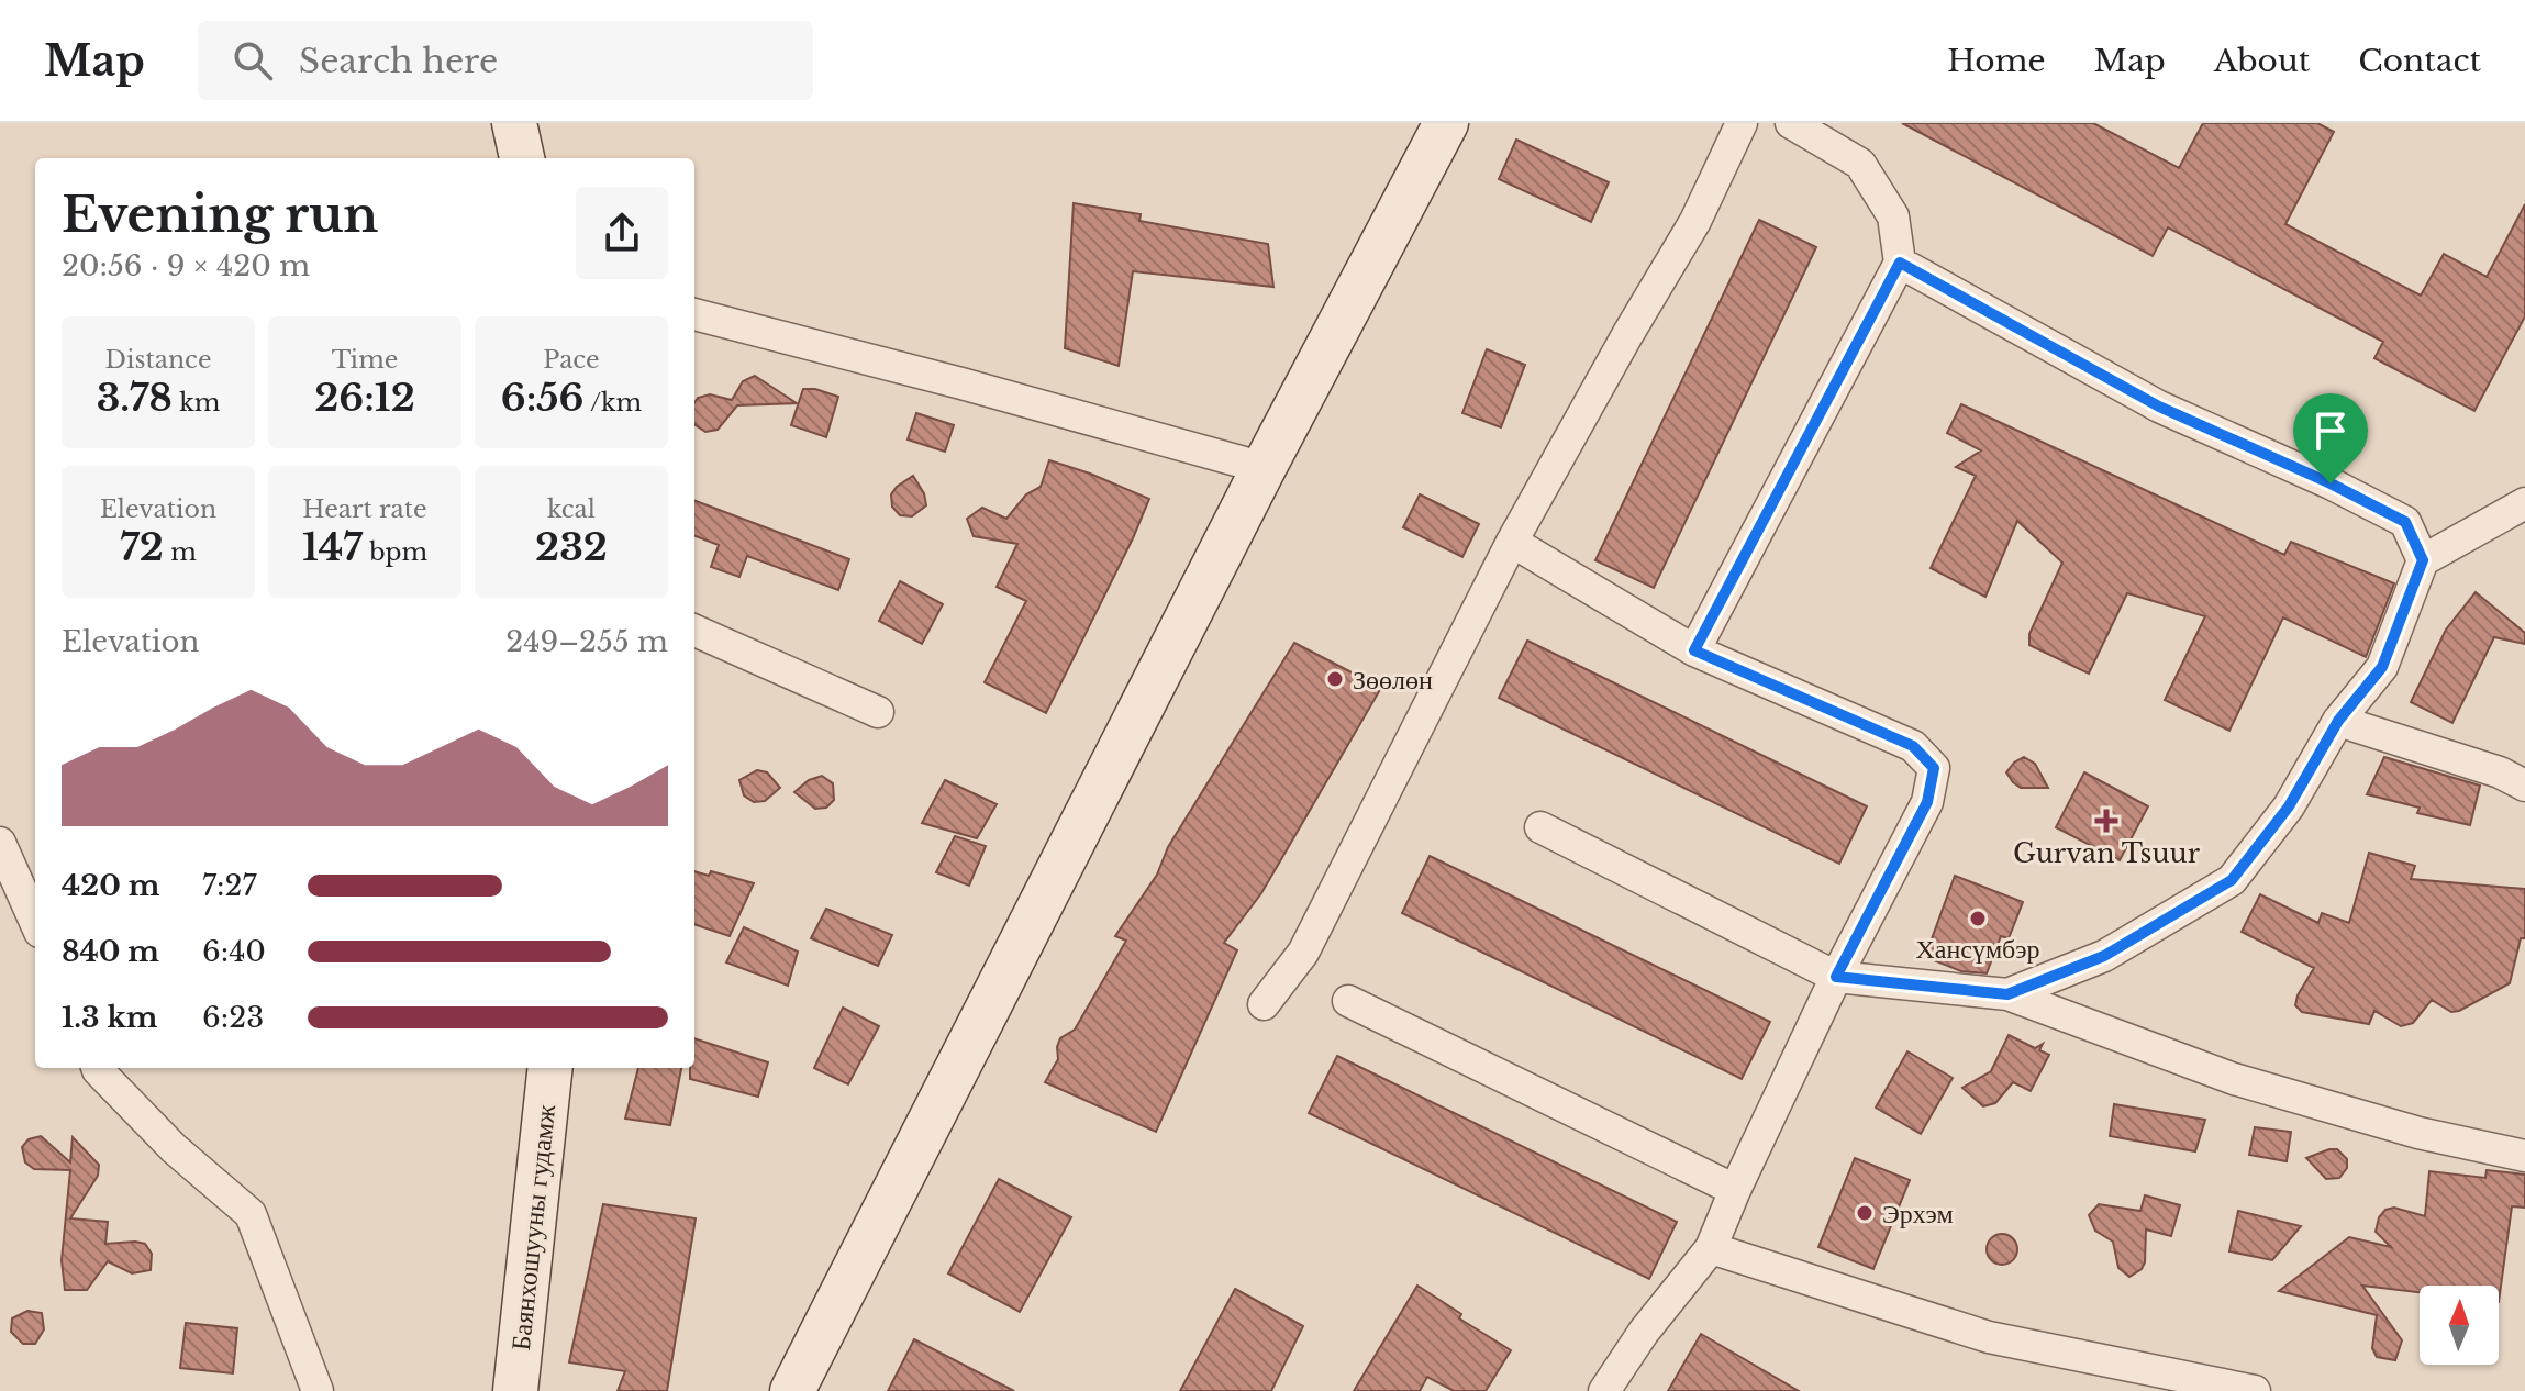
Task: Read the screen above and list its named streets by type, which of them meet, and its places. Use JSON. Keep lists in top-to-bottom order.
{
  "streets": {
    "street": ["Баянхошууны гудамж"]
  },
  "places": {
    "other": ["Зөөлөн", "Хансүмбэр", "Эрхэм"],
    "health": ["Gurvan Tsuur"]
  },
  "north": "top",
  "page": {
    "header": "Map",
    "search": "Search here",
    "nav": [
      "Home",
      "Map",
      "About",
      "Contact"
    ],
    "heading": ["Evening run", "20:56 · 9 × 420 m"],
    "stats": [
      ["Distance", "3.78 km"],
      ["Time", "26:12"],
      ["Pace", "6:56 /km"],
      ["Elevation", "72 m"],
      ["Heart rate", "147 bpm"],
      ["kcal", "232"]
    ],
    "chart": ["Elevation", "249–255 m"],
    "list": [
      {
        "name": "420 m",
        "note": "7:27"
      },
      {
        "name": "840 m",
        "note": "6:40"
      },
      {
        "name": "1.3 km",
        "note": "6:23"
      }
    ]
  }
}
